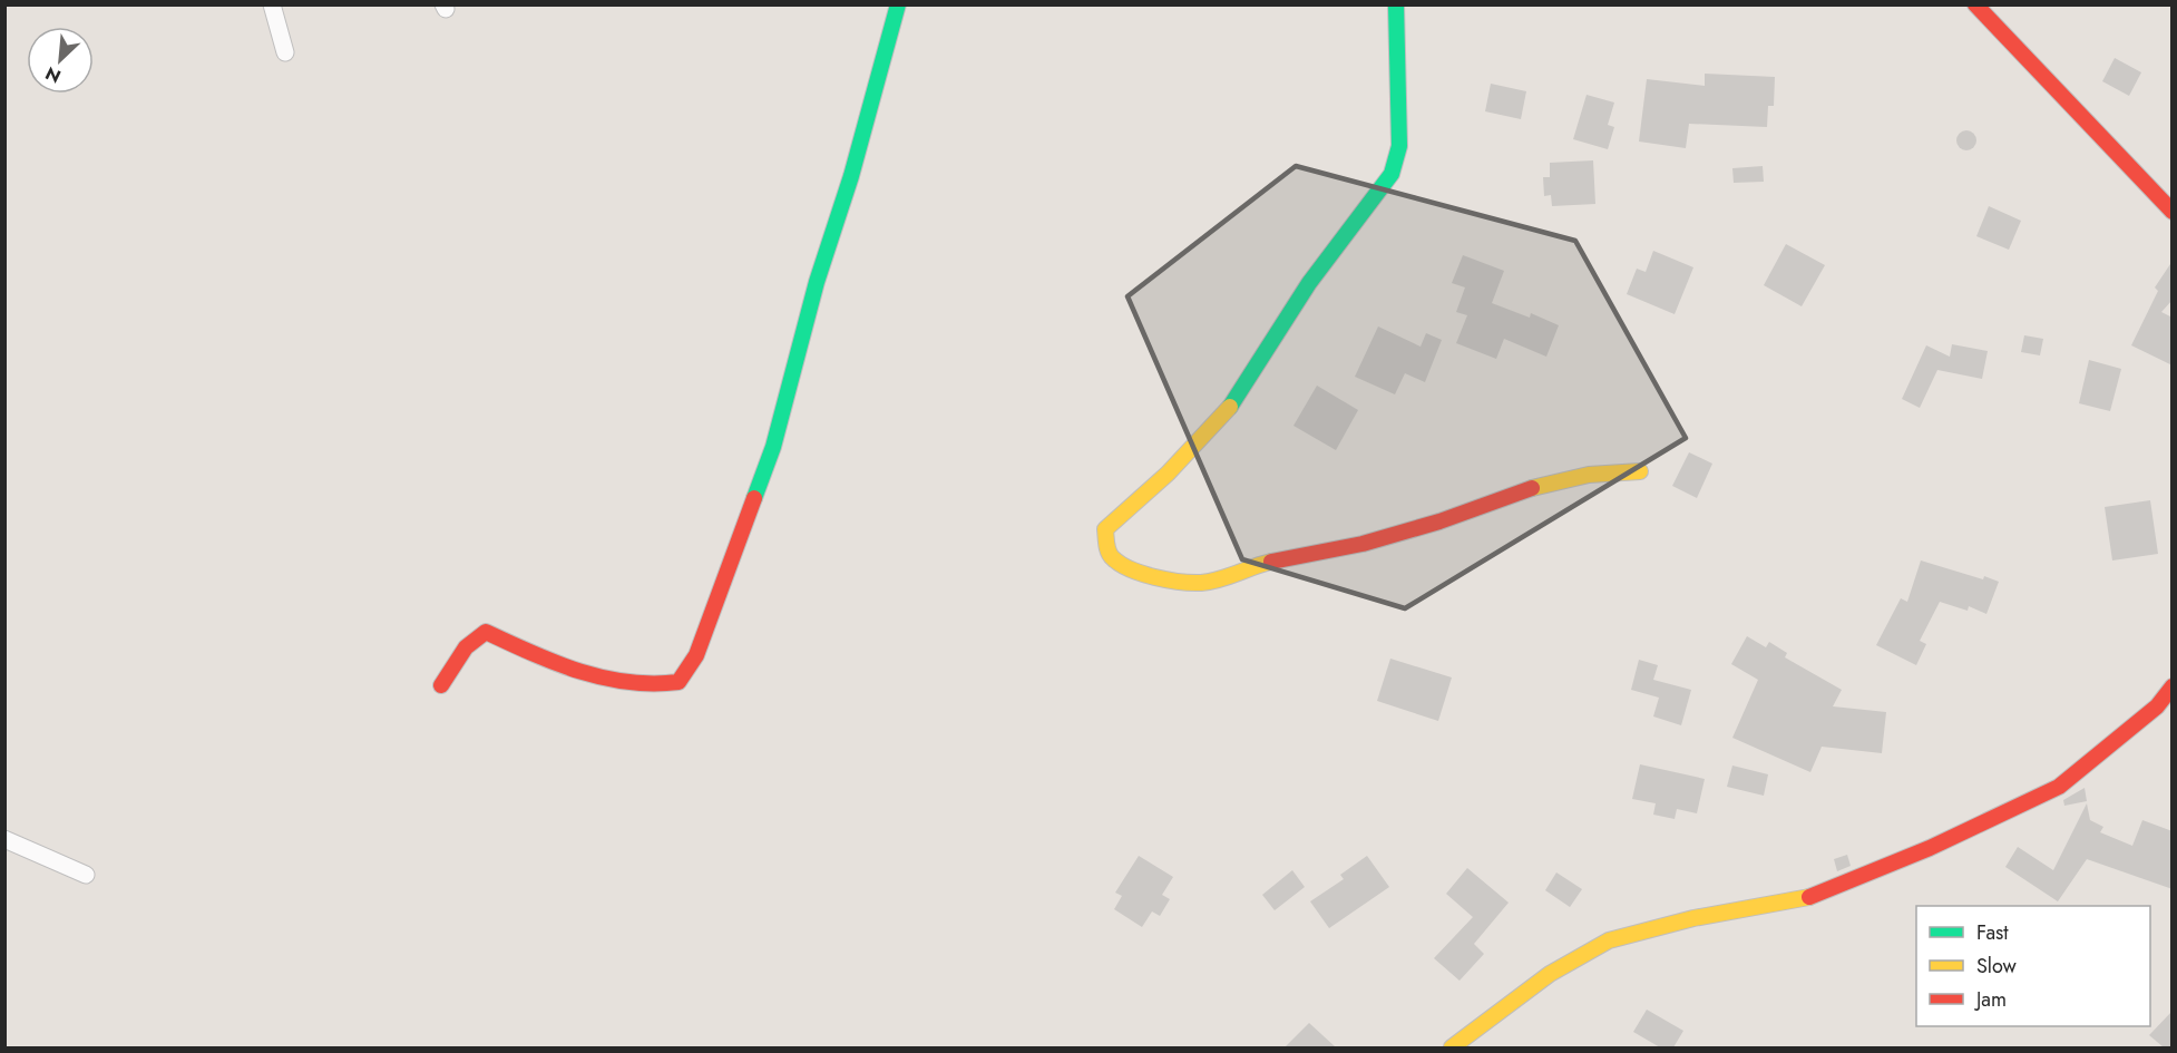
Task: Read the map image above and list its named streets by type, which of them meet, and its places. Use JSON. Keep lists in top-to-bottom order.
{
  "legend": ["Fast", "Slow", "Jam"],
  "north": "bottom left"
}
